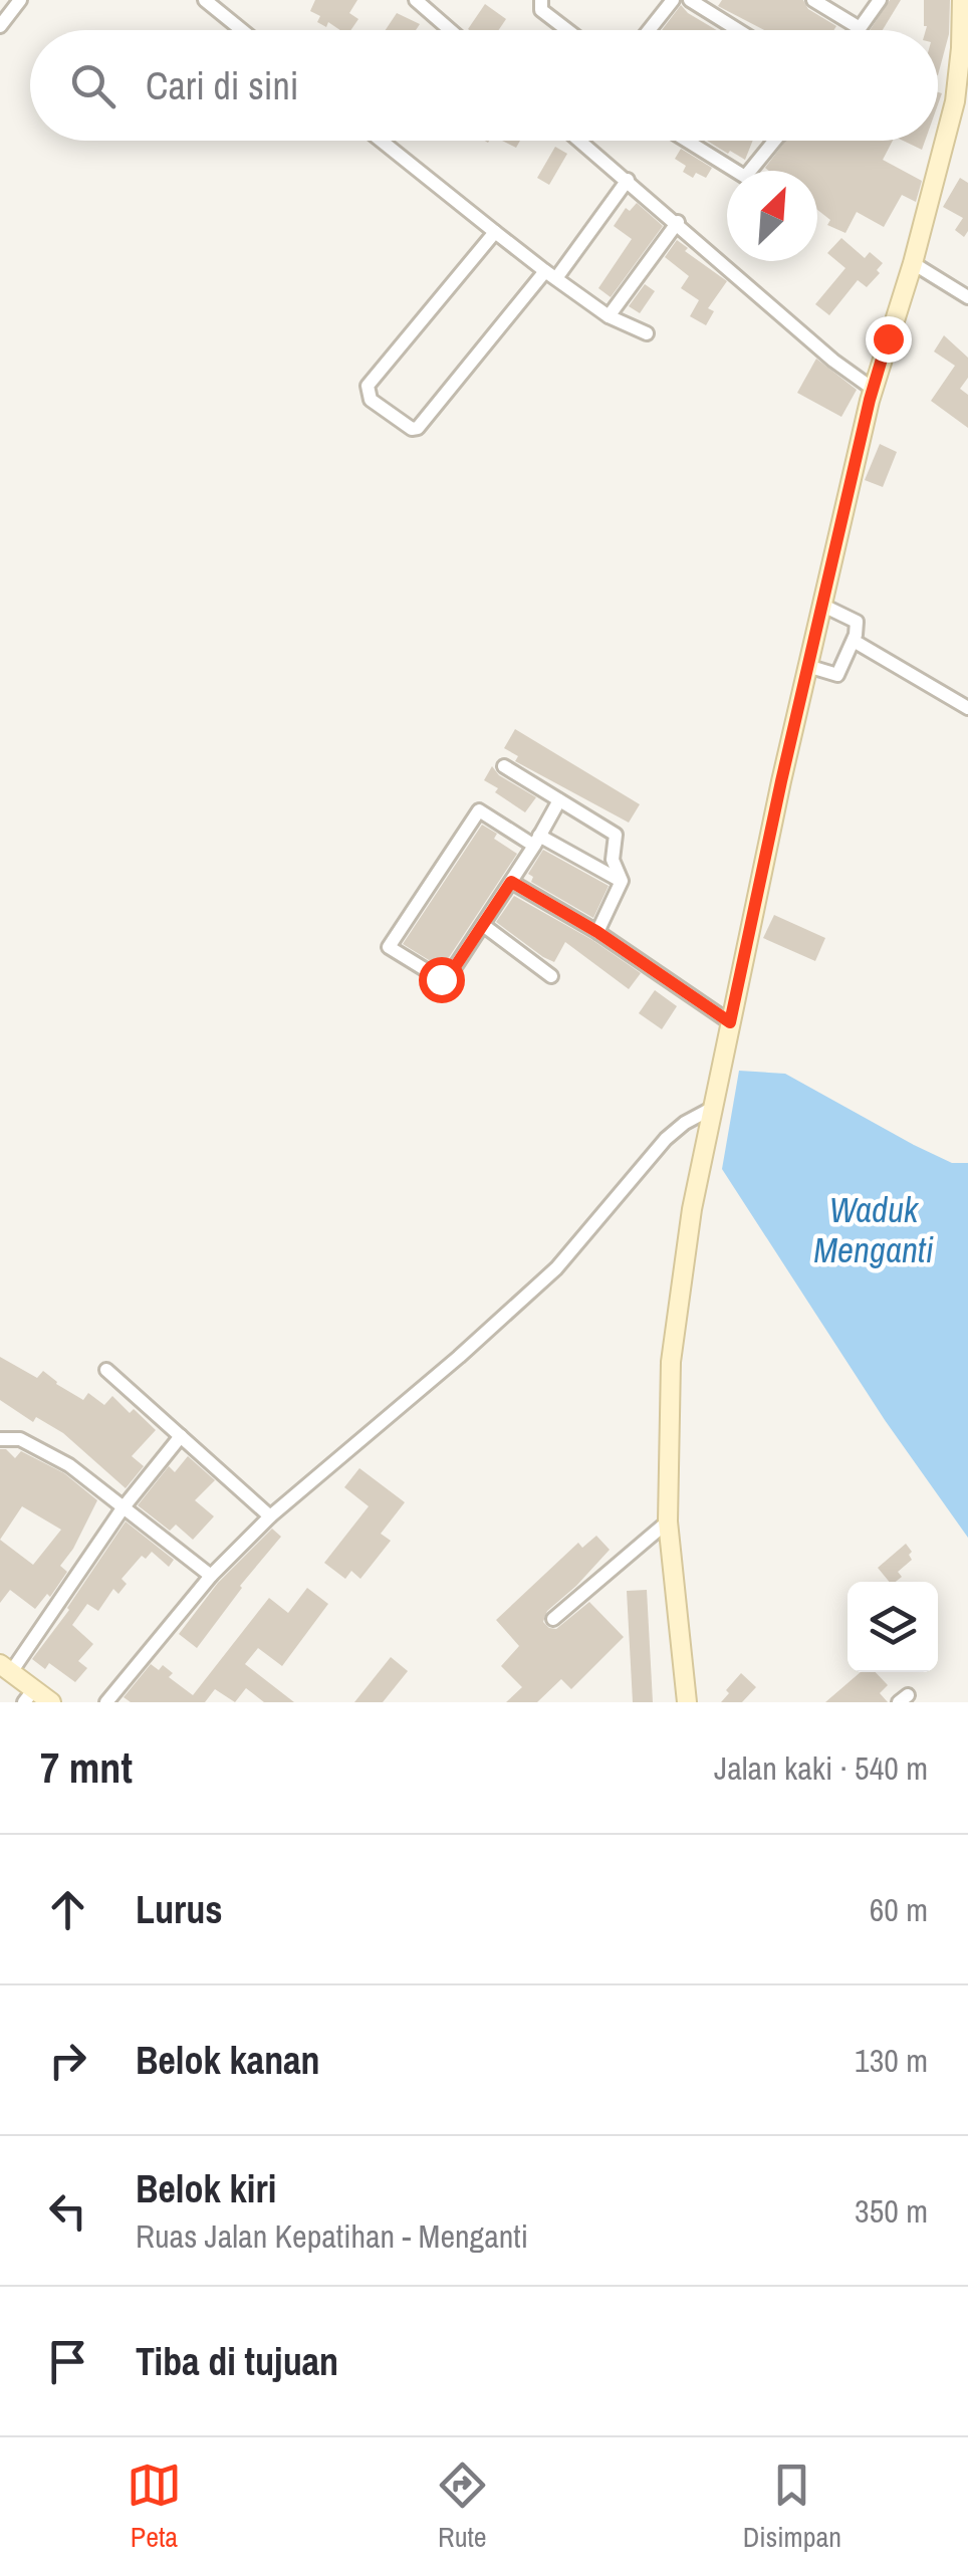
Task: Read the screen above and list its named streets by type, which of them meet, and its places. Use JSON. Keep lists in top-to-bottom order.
{
  "water": ["Waduk Menganti"],
  "north": "top right",
  "page": {
    "search": "Cari di sini",
    "heading": ["7 mnt", "Jalan kaki · 540 m"],
    "list": [
      ["Lurus", "60 m"],
      ["Belok kanan", "130 m"],
      ["Belok kiri", "Ruas Jalan Kepatihan - Menganti", "350 m"],
      "Tiba di tujuan"
    ],
    "nav": ["Peta", "Rute", "Disimpan"]
  }
}
